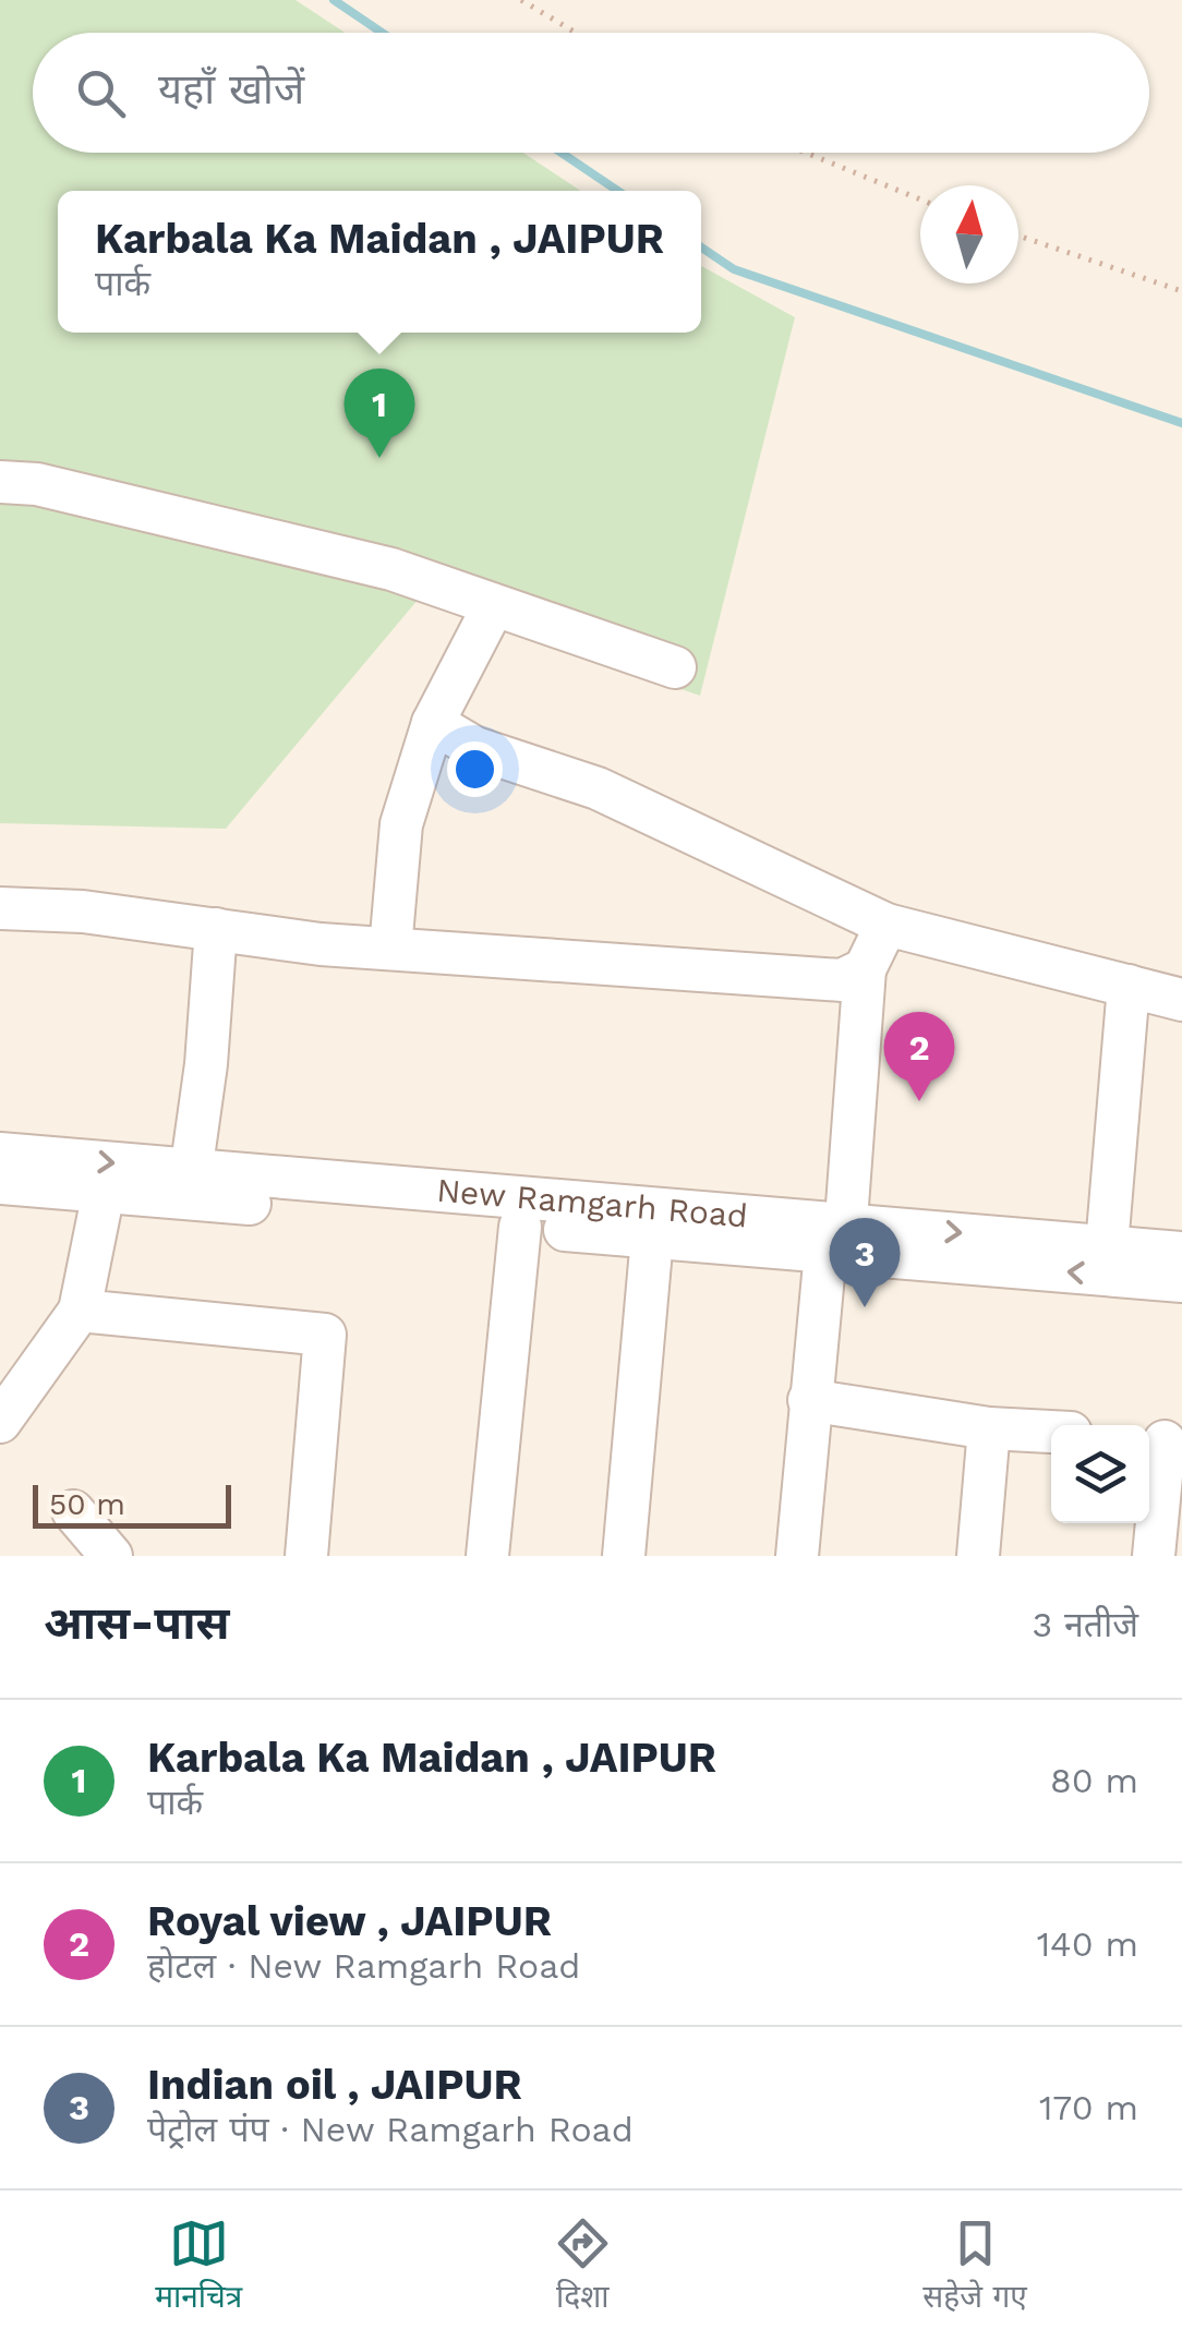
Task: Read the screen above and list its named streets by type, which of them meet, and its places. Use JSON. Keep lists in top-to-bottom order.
{
  "streets": {
    "street": ["New Ramgarh Road"]
  },
  "scale_bar": "50 m",
  "north": "top",
  "page": {
    "search": "यहाँ खोजें",
    "popup": ["Karbala Ka Maidan , JAIPUR", "पार्क"],
    "pins": ["1", "2", "3"],
    "scale": "50 m",
    "heading": ["आस-पास", "3 नतीजे"],
    "list": [
      {
        "mark": "1",
        "name": "Karbala Ka Maidan , JAIPUR",
        "note": "पार्क",
        "value": "80 m"
      },
      {
        "mark": "2",
        "name": "Royal view , JAIPUR",
        "note": "होटल · New Ramgarh Road",
        "value": "140 m"
      },
      {
        "mark": "3",
        "name": "Indian oil , JAIPUR",
        "note": "पेट्रोल पंप · New Ramgarh Road",
        "value": "170 m"
      }
    ],
    "nav": ["मानचित्र", "दिशा", "सहेजे गए"]
  }
}
